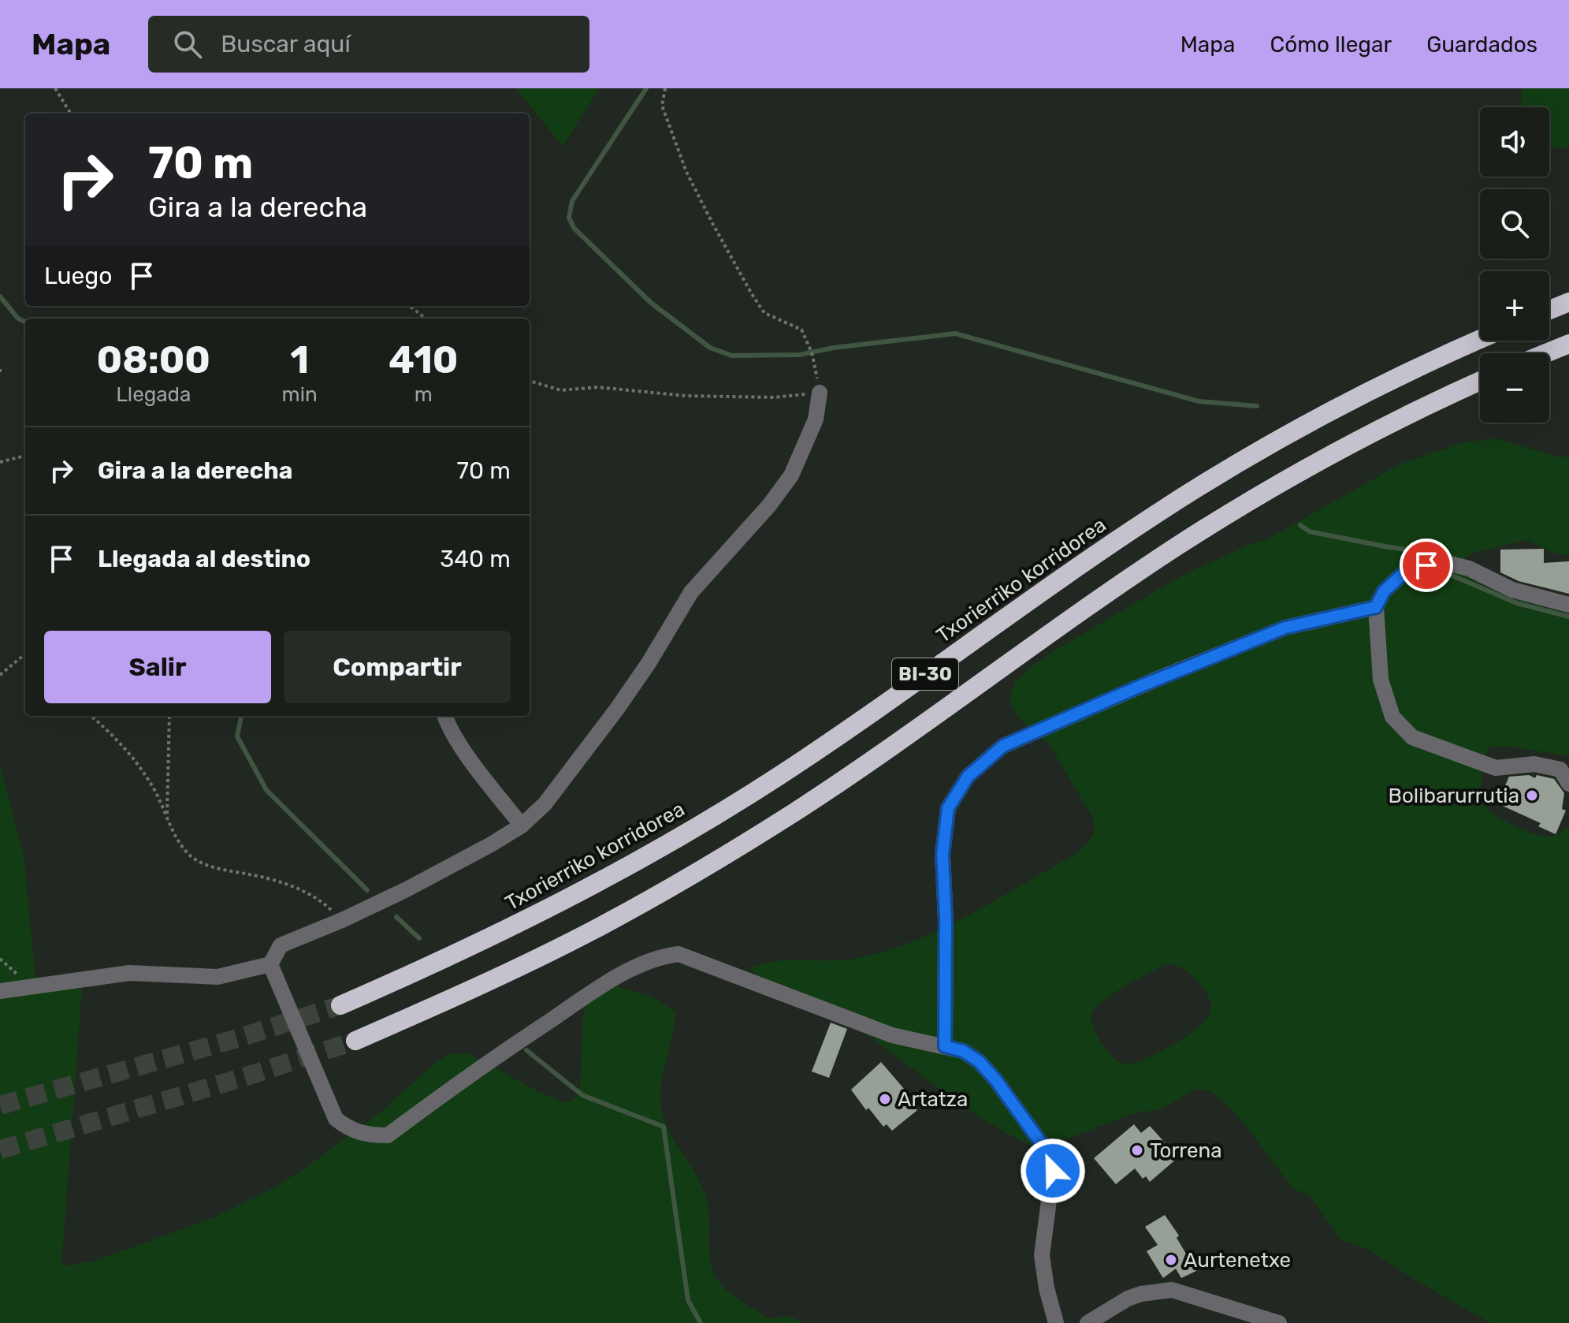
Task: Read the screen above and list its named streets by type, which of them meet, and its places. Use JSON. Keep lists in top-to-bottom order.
{
  "streets": {
    "highway": ["Txorierriko korridorea", "BI-30"]
  },
  "places": [
    "Bolibarurrutia",
    "Artatza",
    "Torrena",
    "Aurtenetxe"
  ],
  "page": {
    "header": "Mapa",
    "search": "Buscar aquí",
    "nav": ["Mapa", "Cómo llegar", "Guardados"],
    "map_buttons": ["+", "−"],
    "turn": ["70 m", "Gira a la derecha"],
    "then": "Luego",
    "eta": [
      "08:00",
      "Llegada",
      "1",
      "min",
      "410",
      "m"
    ],
    "list": [
      {
        "name": "Gira a la derecha",
        "value": "70 m"
      },
      {
        "name": "Llegada al destino",
        "value": "340 m"
      }
    ],
    "buttons": ["Salir", "Compartir"]
  }
}
